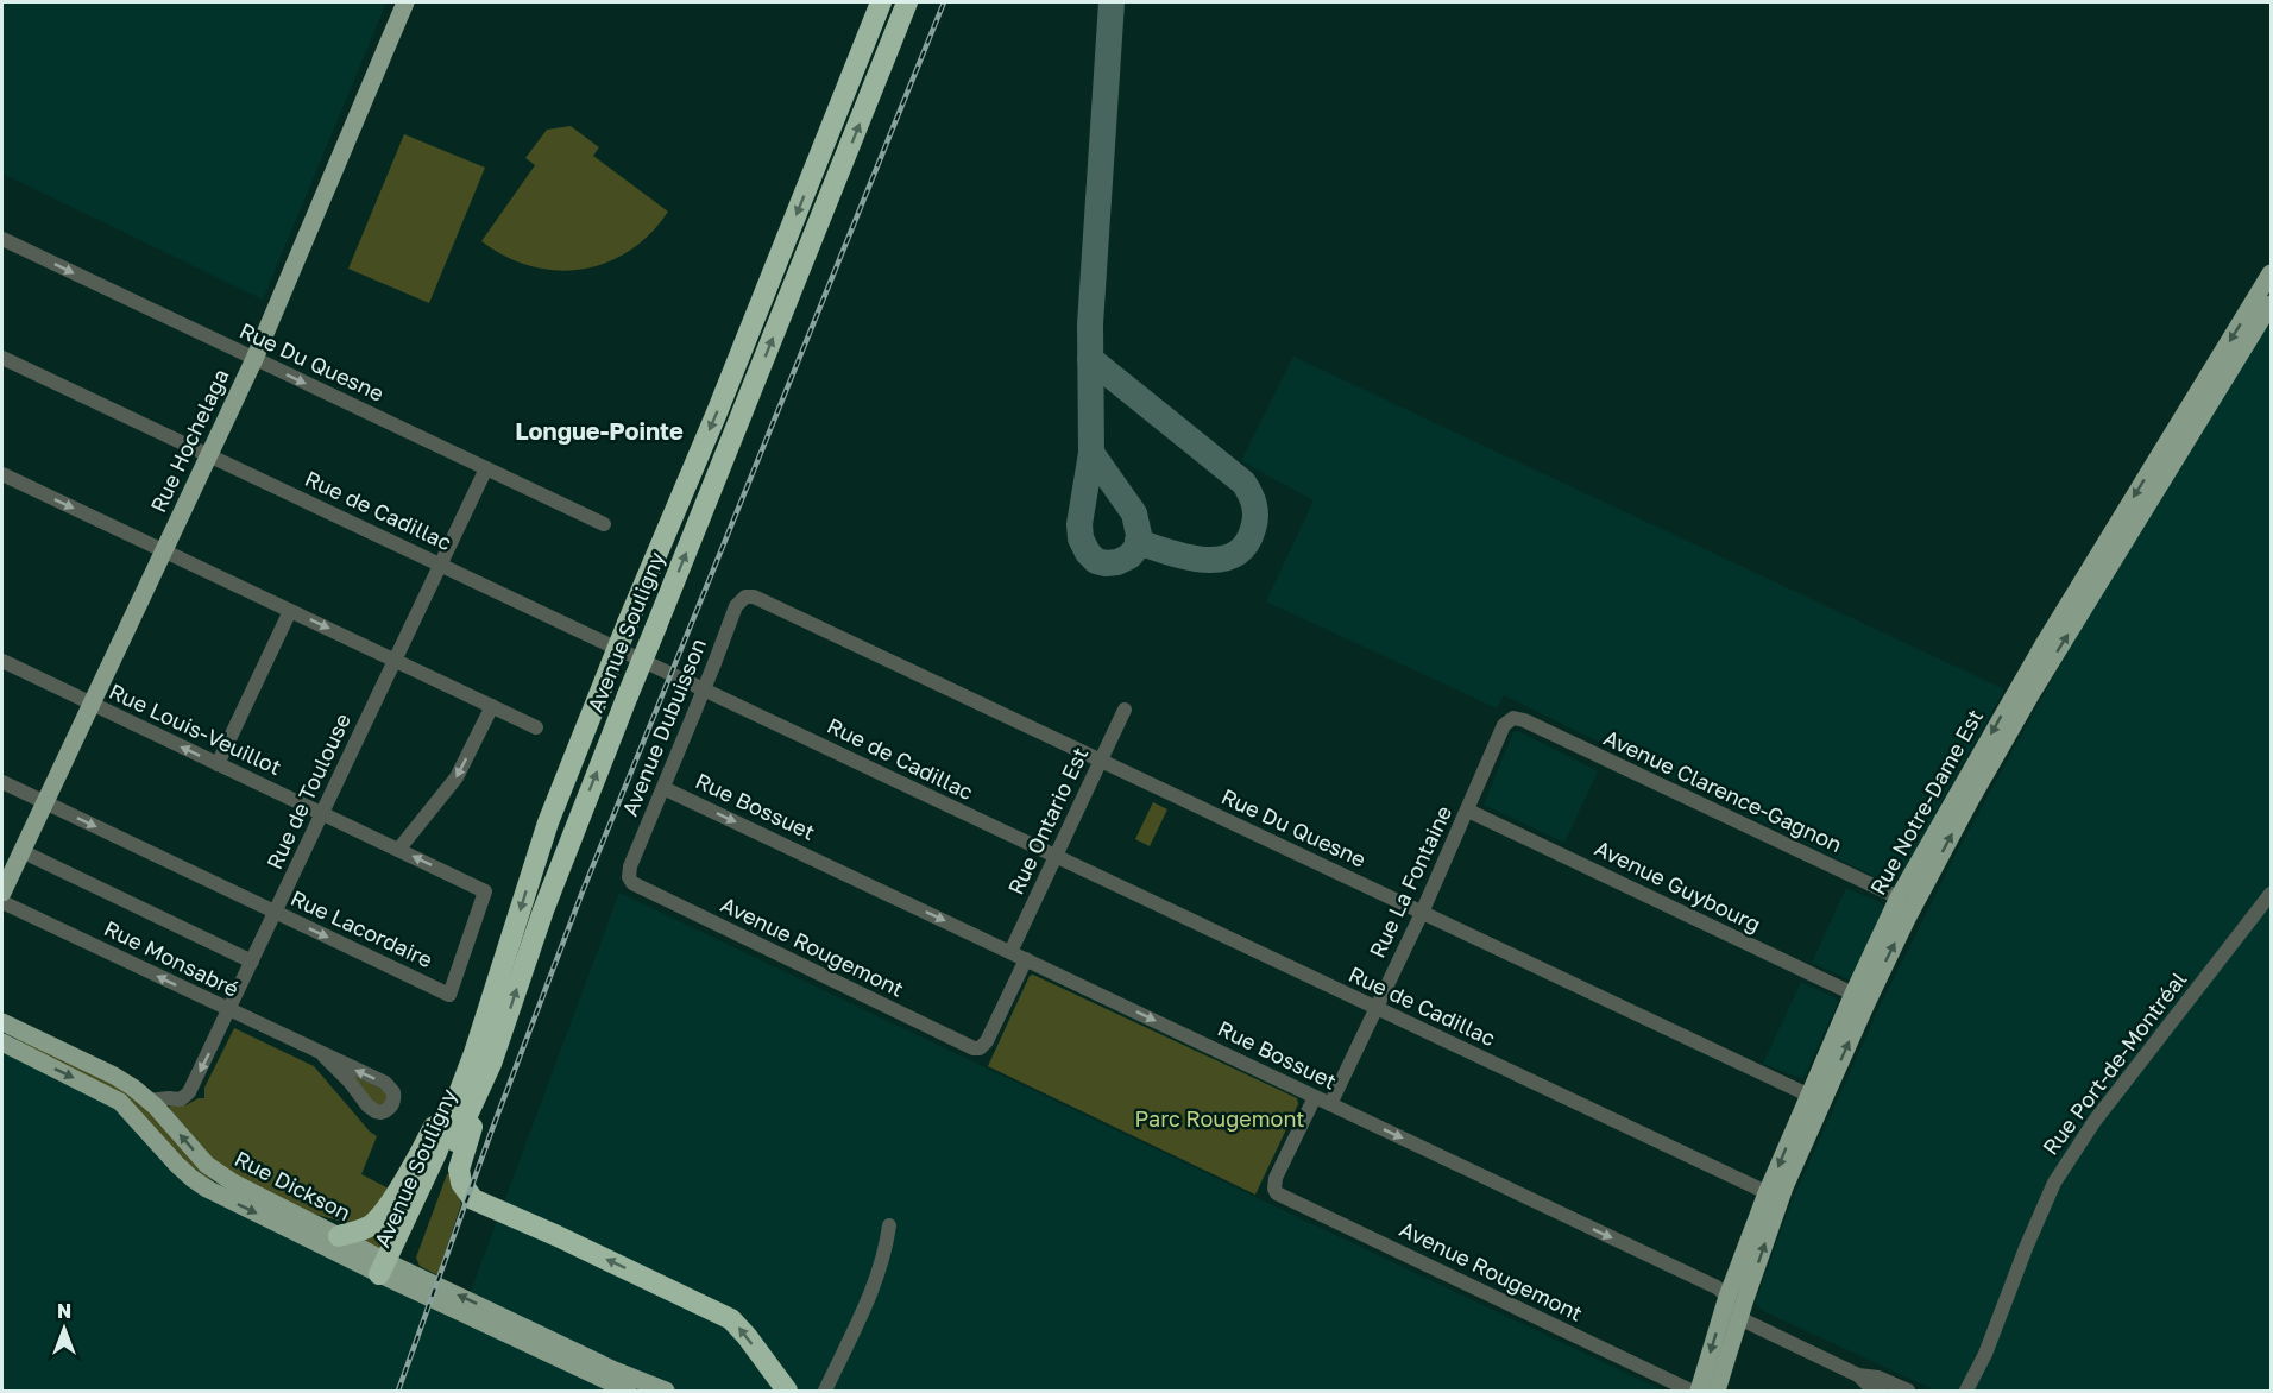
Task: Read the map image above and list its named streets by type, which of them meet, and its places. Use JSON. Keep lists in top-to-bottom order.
{
  "streets": {
    "highway": ["Avenue Souligny"],
    "main road": ["Rue Hochelaga", "Rue Notre-Dame Est", "Rue Dickson"],
    "street": [
      "Rue Du Quesne",
      "Rue de Cadillac",
      "Avenue Dubuisson",
      "Rue Louis-Veuillot",
      "Rue de Toulouse",
      "Avenue Clarence-Gagnon",
      "Rue Bossuet",
      "Rue Ontario Est",
      "Rue La Fontaine",
      "Avenue Guybourg",
      "Rue Lacordaire",
      "Avenue Rougemont",
      "Rue Monsabré",
      "Rue Port-de-Montréal"
    ]
  },
  "crossings": [
    ["Rue Du Quesne", "Rue Hochelaga"],
    ["Rue Du Quesne", "Avenue Dubuisson"],
    ["Rue Du Quesne", "Rue de Toulouse"],
    ["Rue Du Quesne", "Rue Notre-Dame Est"],
    ["Rue Du Quesne", "Rue Ontario Est"],
    ["Rue Du Quesne", "Rue La Fontaine"],
    ["Rue Hochelaga", "Rue de Cadillac"],
    ["Rue Hochelaga", "Rue Louis-Veuillot"],
    ["Rue Hochelaga", "Rue Lacordaire"],
    ["Rue de Cadillac", "Rue de Toulouse"],
    ["Rue de Cadillac", "Rue Notre-Dame Est"],
    ["Rue de Cadillac", "Rue Ontario Est"],
    ["Rue de Cadillac", "Rue La Fontaine"],
    ["Avenue Souligny", "Rue Dickson"],
    ["Avenue Dubuisson", "Rue Bossuet"],
    ["Avenue Dubuisson", "Avenue Rougemont"],
    ["Rue Louis-Veuillot", "Rue de Toulouse"],
    ["Rue Louis-Veuillot", "Rue Lacordaire"],
    ["Rue de Toulouse", "Rue Lacordaire"],
    ["Rue de Toulouse", "Rue Monsabré"],
    ["Rue de Toulouse", "Rue Dickson"],
    ["Avenue Clarence-Gagnon", "Rue Notre-Dame Est"],
    ["Avenue Clarence-Gagnon", "Rue La Fontaine"],
    ["Rue Notre-Dame Est", "Rue Bossuet"],
    ["Rue Notre-Dame Est", "Avenue Guybourg"],
    ["Rue Bossuet", "Rue Ontario Est"],
    ["Rue Bossuet", "Rue La Fontaine"],
    ["Rue Bossuet", "Avenue Rougemont"],
    ["Rue La Fontaine", "Avenue Guybourg"]
  ],
  "one_way": ["Rue Louis-Veuillot", "Rue Bossuet"],
  "districts": ["Longue-Pointe"],
  "parks": ["Parc Rougemont"],
  "north": "top"
}
